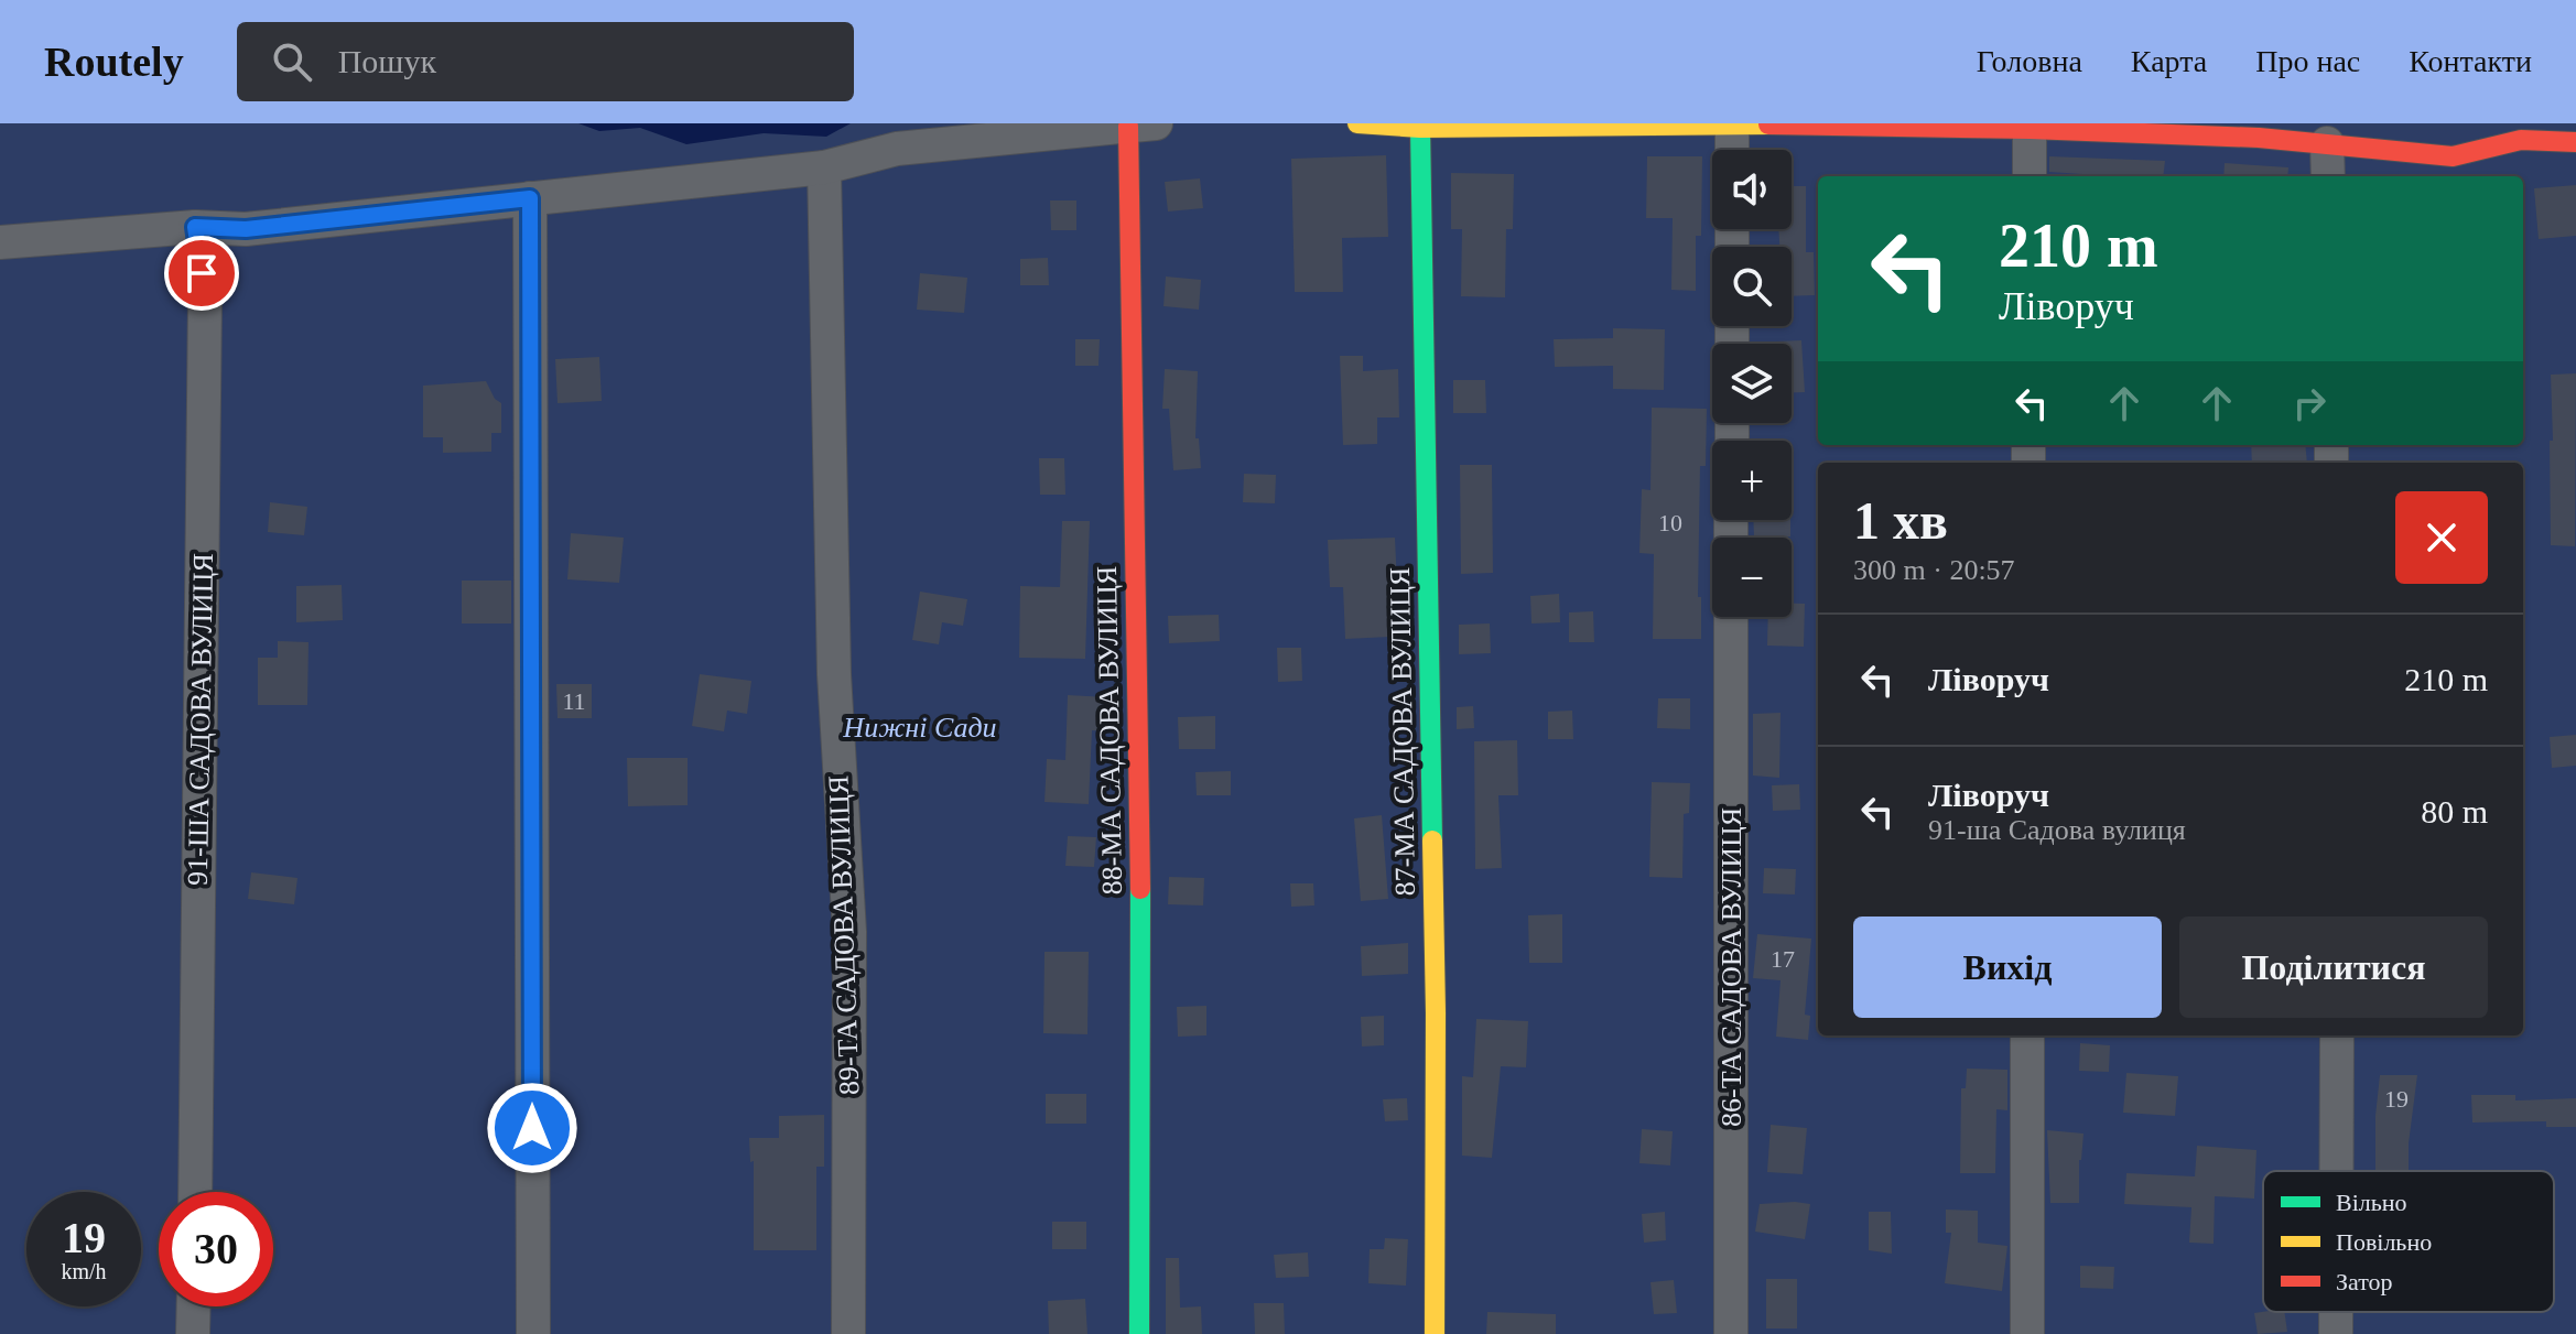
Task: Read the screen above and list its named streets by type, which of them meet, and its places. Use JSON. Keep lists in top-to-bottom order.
{
  "streets": {
    "street": [
      "91-ША САДОВА ВУЛИЦЯ",
      "88-МА САДОВА ВУЛИЦЯ",
      "87-МА САДОВА ВУЛИЦЯ",
      "89-ТА САДОВА ВУЛИЦЯ",
      "86-ТА САДОВА ВУЛИЦЯ"
    ]
  },
  "parks": ["Нижні Сади"],
  "house_numbers": [
    "10",
    "11",
    "17",
    "19"
  ],
  "legend": ["Вільно", "Повільно", "Затор"],
  "page": {
    "header": "Routely",
    "search": "Пошук",
    "nav": [
      "Головна",
      "Карта",
      "Про нас",
      "Контакти"
    ],
    "map_buttons": ["+", "−"],
    "turn": ["210 m", "Ліворуч"],
    "heading": ["1 хв", "300 m · 20:57"],
    "list": [
      {
        "name": "Ліворуч",
        "value": "210 m"
      },
      {
        "name": "Ліворуч",
        "note": "91-ша Садова вулиця",
        "value": "80 m"
      }
    ],
    "buttons": ["Вихід", "Поділитися"],
    "speed": "19 km/h",
    "limit": "30"
  }
}
